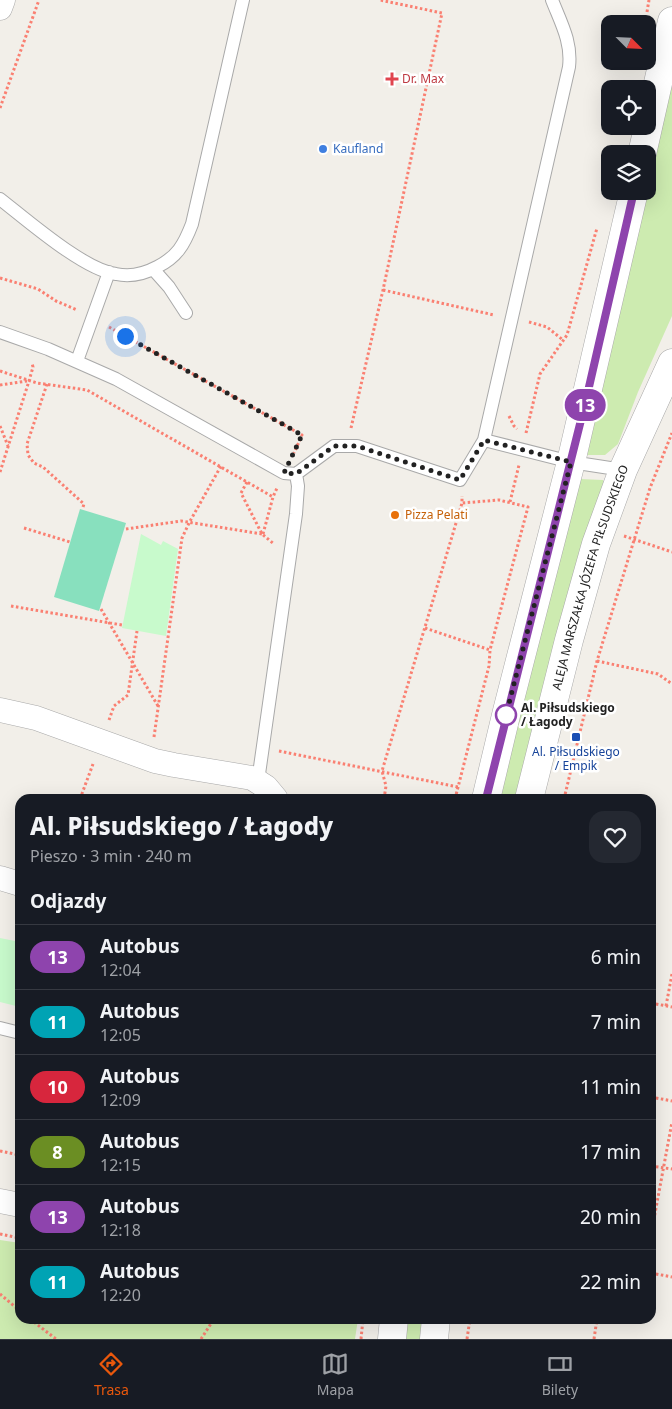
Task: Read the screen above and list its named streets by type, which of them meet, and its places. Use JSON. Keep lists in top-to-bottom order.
{
  "streets": {
    "street": ["ALEJA MARSZAŁKA JÓZEFA PIŁSUDSKIEGO"]
  },
  "places": {
    "health": ["Dr. Max"],
    "other": ["Kaufland", "Pizza Pelati", "Al. Piłsudskiego / Łagody"],
    "transit": ["Al. Piłsudskiego / Empik"]
  },
  "lines": ["bus line 13"],
  "north": "bottom right",
  "page": {
    "on_map": "13",
    "heading": [
      ["Al. Piłsudskiego / Łagody", "Pieszo · 3 min · 240 m"],
      "Odjazdy"
    ],
    "list": [
      {
        "mark": "13",
        "name": "Autobus",
        "note": "12:04",
        "value": "6 min"
      },
      {
        "mark": "11",
        "name": "Autobus",
        "note": "12:05",
        "value": "7 min"
      },
      {
        "mark": "10",
        "name": "Autobus",
        "note": "12:09",
        "value": "11 min"
      },
      {
        "mark": "8",
        "name": "Autobus",
        "note": "12:15",
        "value": "17 min"
      },
      {
        "mark": "13",
        "name": "Autobus",
        "note": "12:18",
        "value": "20 min"
      },
      {
        "mark": "11",
        "name": "Autobus",
        "note": "12:20",
        "value": "22 min"
      }
    ],
    "tabs": ["Trasa", "Mapa", "Bilety"]
  }
}
